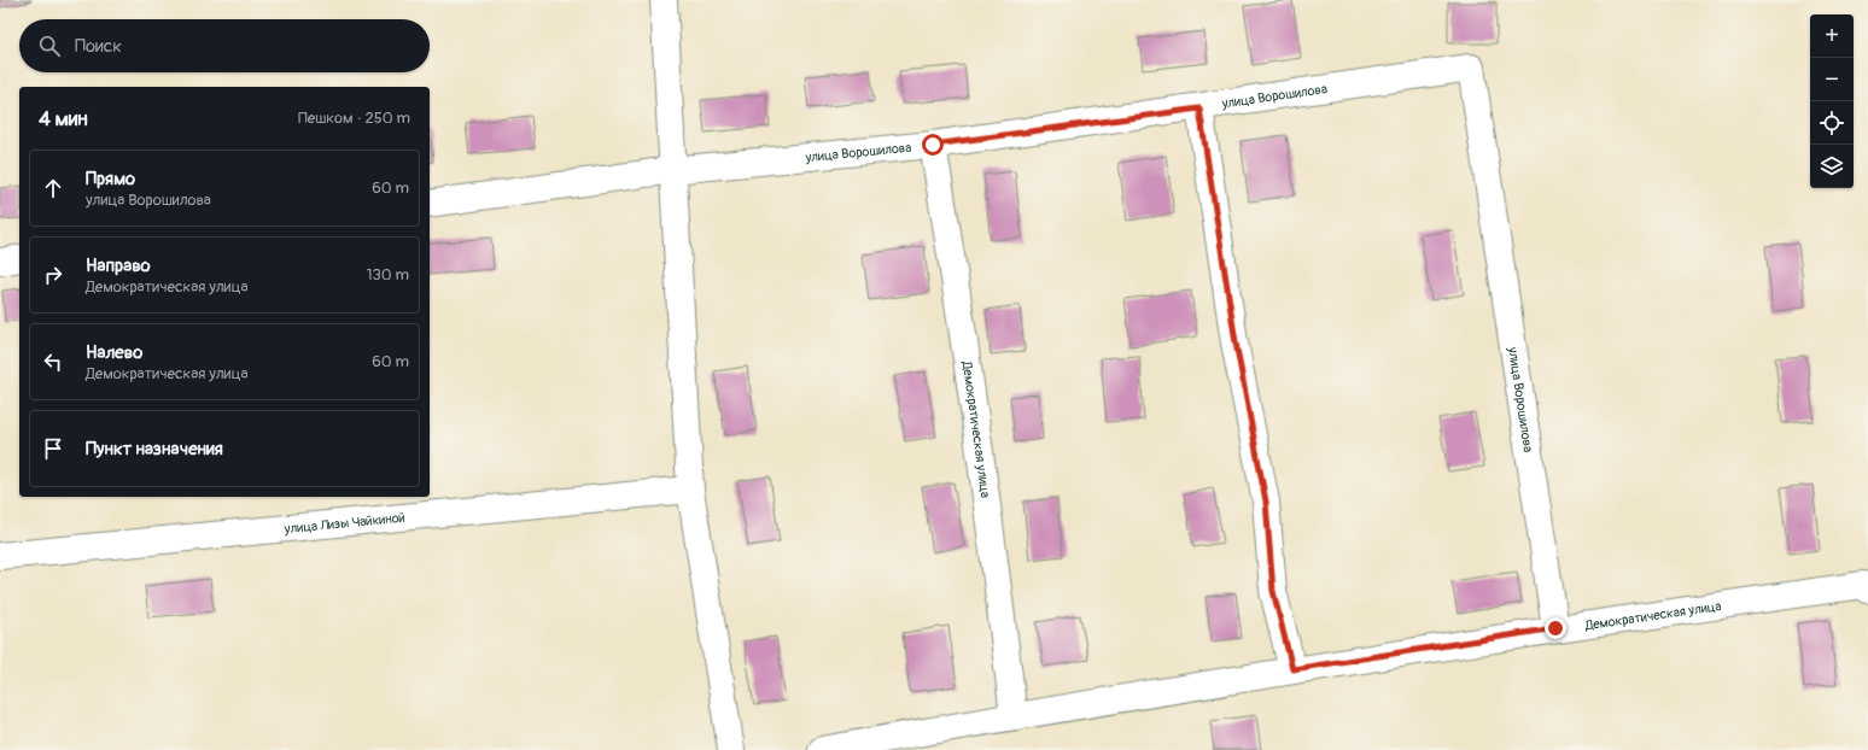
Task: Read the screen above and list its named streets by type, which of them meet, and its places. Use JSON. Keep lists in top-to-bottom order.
{
  "streets": {
    "street": ["улица Ворошилова", "Демократическая улица", "улица Лизы Чайкиной"]
  },
  "crossings": [
    ["улица Ворошилова", "Демократическая улица"]
  ],
  "page": {
    "map_buttons": ["+", "−"],
    "search": "Поиск",
    "heading": ["4 мин", "Пешком · 250 m"],
    "list": [
      ["Прямо", "улица Ворошилова", "60 m"],
      ["Направо", "Демократическая улица", "130 m"],
      ["Налево", "Демократическая улица", "60 m"],
      "Пункт назначения"
    ]
  }
}
